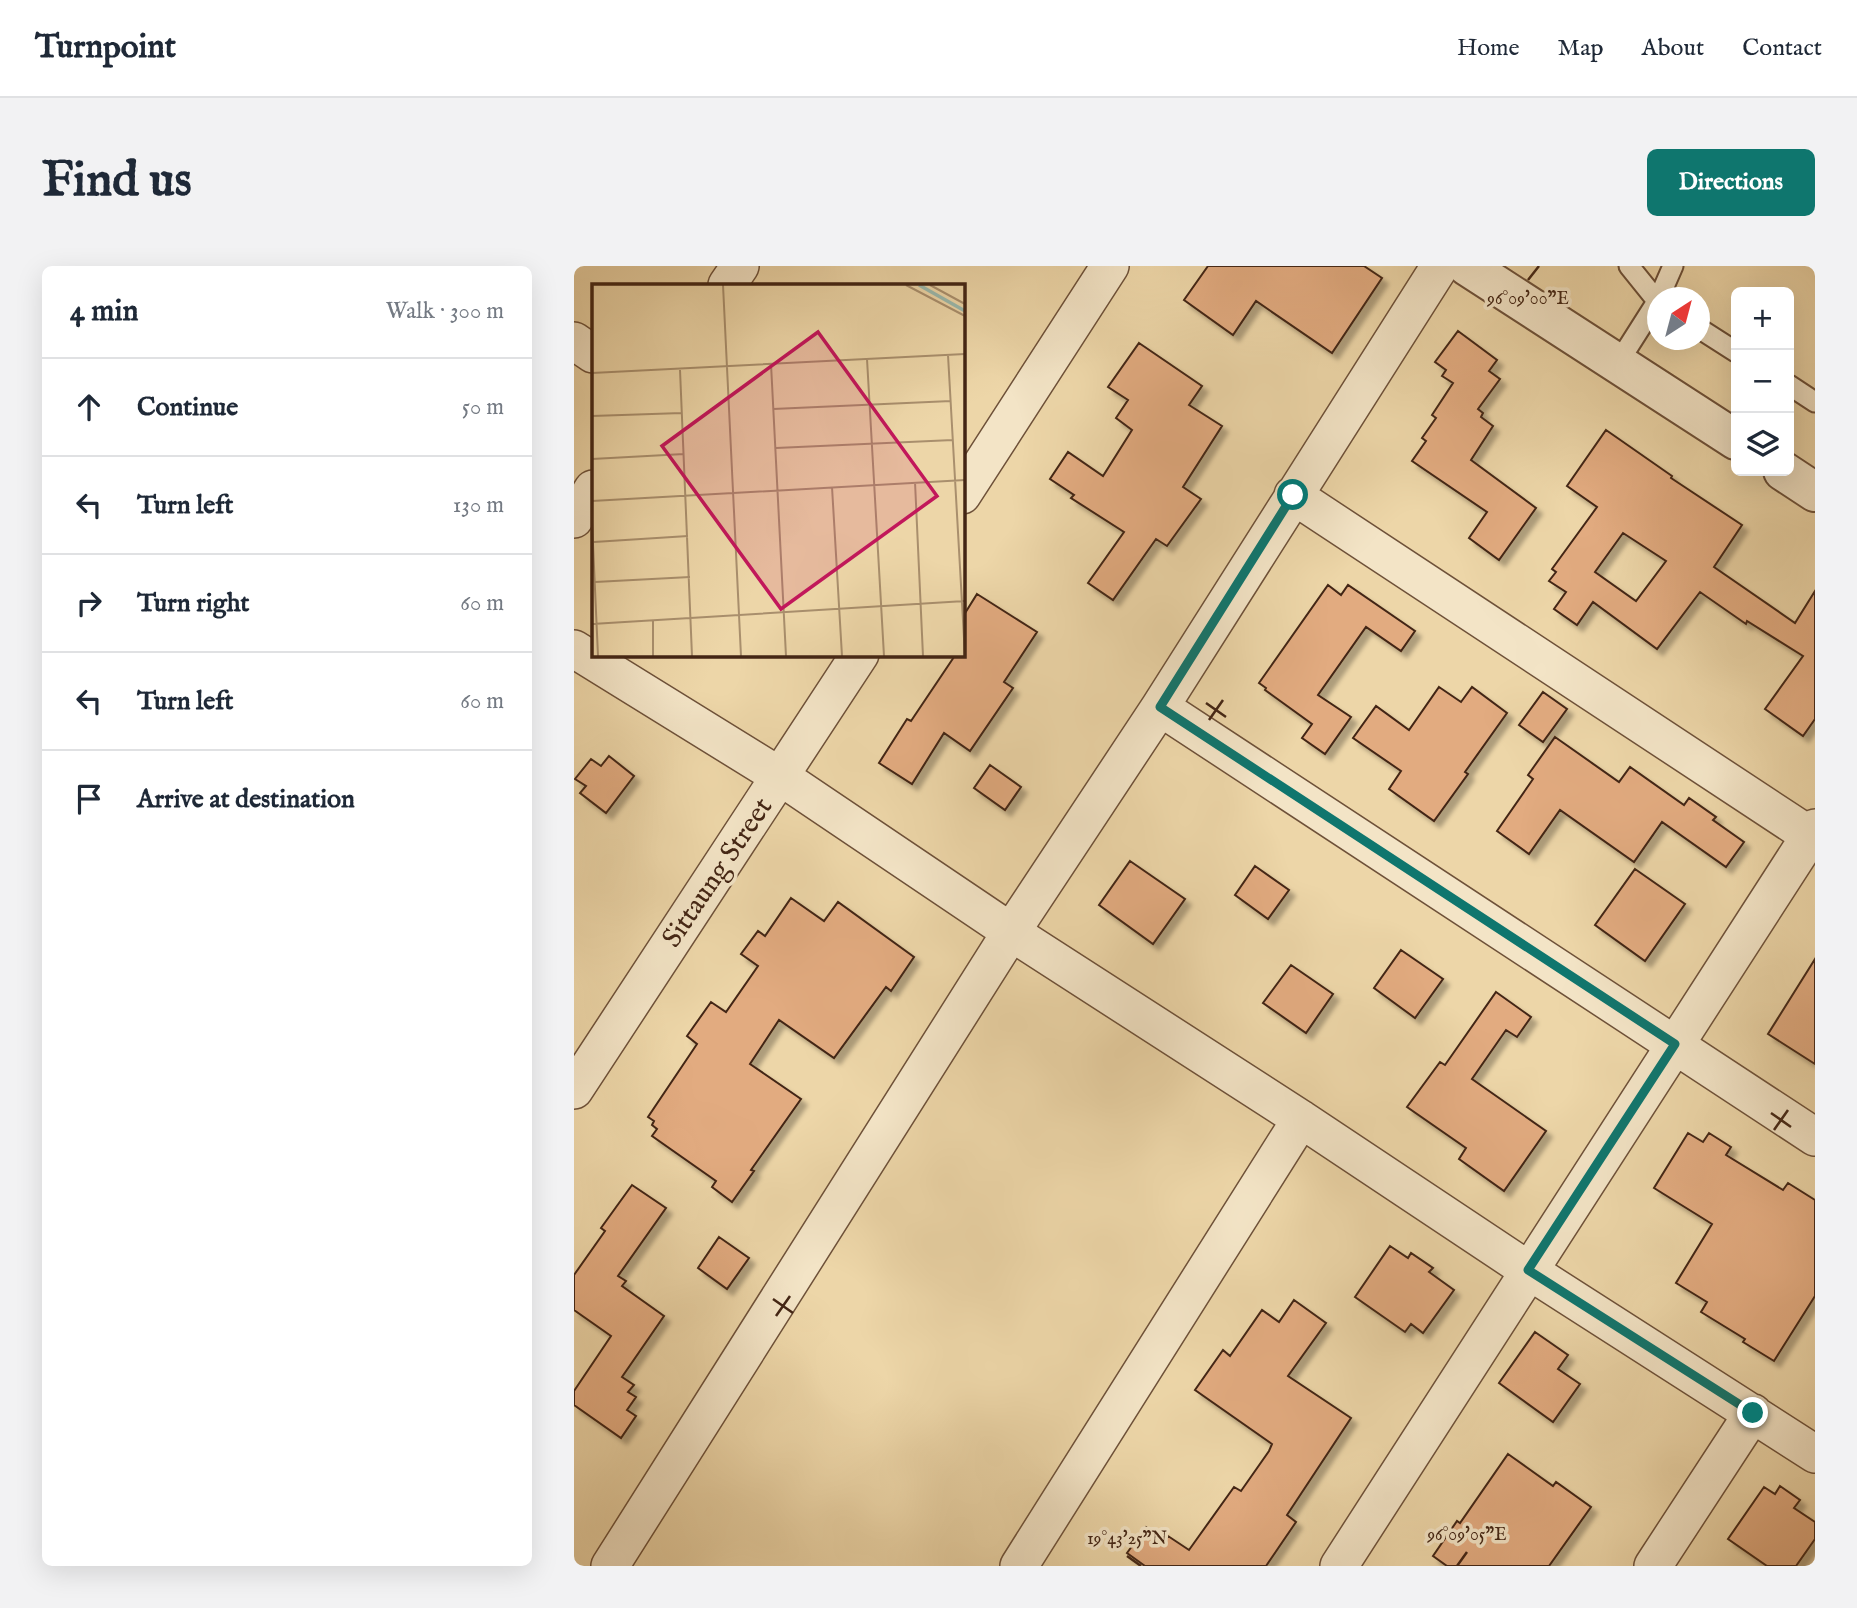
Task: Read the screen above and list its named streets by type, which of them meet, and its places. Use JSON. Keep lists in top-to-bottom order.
{
  "streets": {
    "street": ["Sittaung Street"]
  },
  "north": "top right",
  "page": {
    "header": "Turnpoint",
    "nav": [
      "Home",
      "Map",
      "About",
      "Contact"
    ],
    "buttons": "Directions",
    "title": "Find us",
    "heading": ["4 min", "Walk · 300 m"],
    "map_buttons": ["+", "−"],
    "list": [
      ["Continue", "50 m"],
      ["Turn left", "130 m"],
      ["Turn right", "60 m"],
      ["Turn left", "60 m"],
      "Arrive at destination"
    ]
  },
  "coordinates": ["96°09'00\"E", "96°09'05\"E", "19°43'25\"N"]
}
